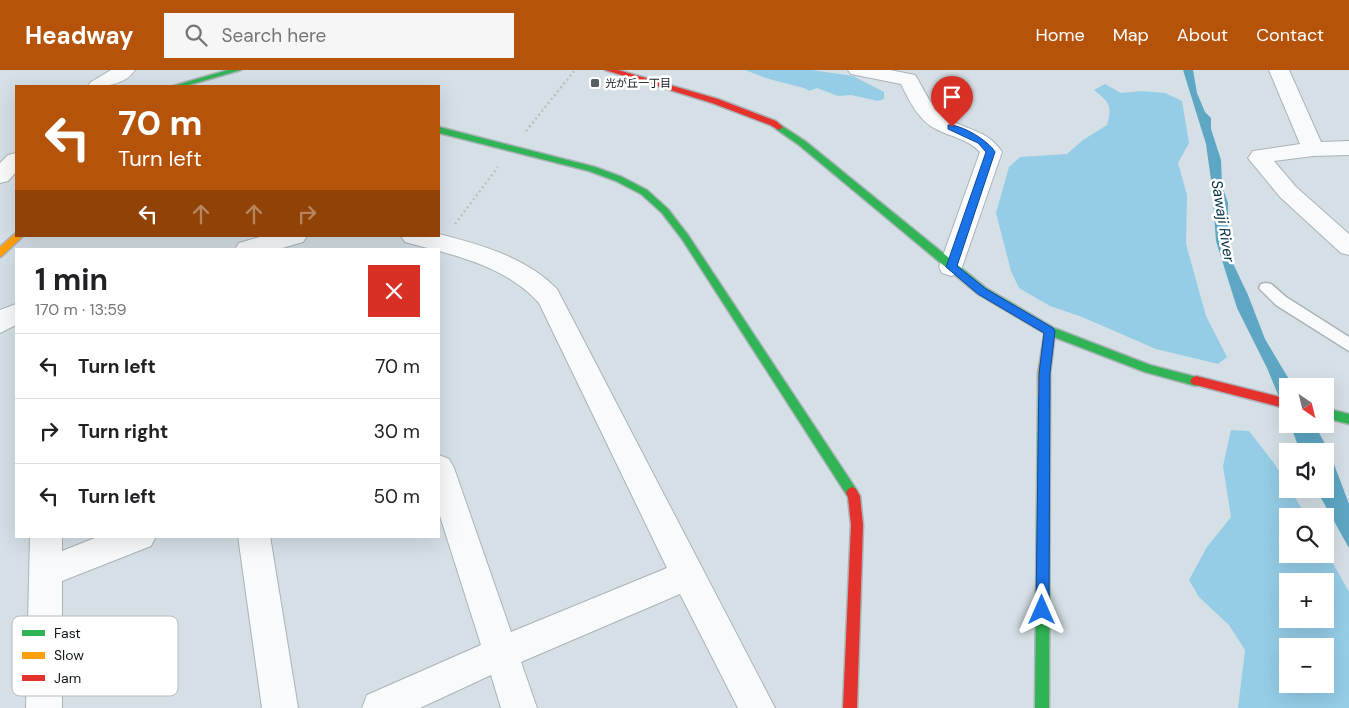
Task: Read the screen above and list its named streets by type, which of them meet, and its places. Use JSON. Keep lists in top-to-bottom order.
{
  "water": ["Sawaji River"],
  "places": {
    "transit": ["光が丘一丁目"]
  },
  "legend": ["Fast", "Slow", "Jam"],
  "north": "bottom right",
  "page": {
    "header": "Headway",
    "search": "Search here",
    "nav": [
      "Home",
      "Map",
      "About",
      "Contact"
    ],
    "turn": ["70 m", "Turn left"],
    "heading": ["1 min", "170 m · 13:59"],
    "list": [
      {
        "name": "Turn left",
        "value": "70 m"
      },
      {
        "name": "Turn right",
        "value": "30 m"
      },
      {
        "name": "Turn left",
        "value": "50 m"
      }
    ],
    "map_buttons": ["+", "−"]
  }
}
